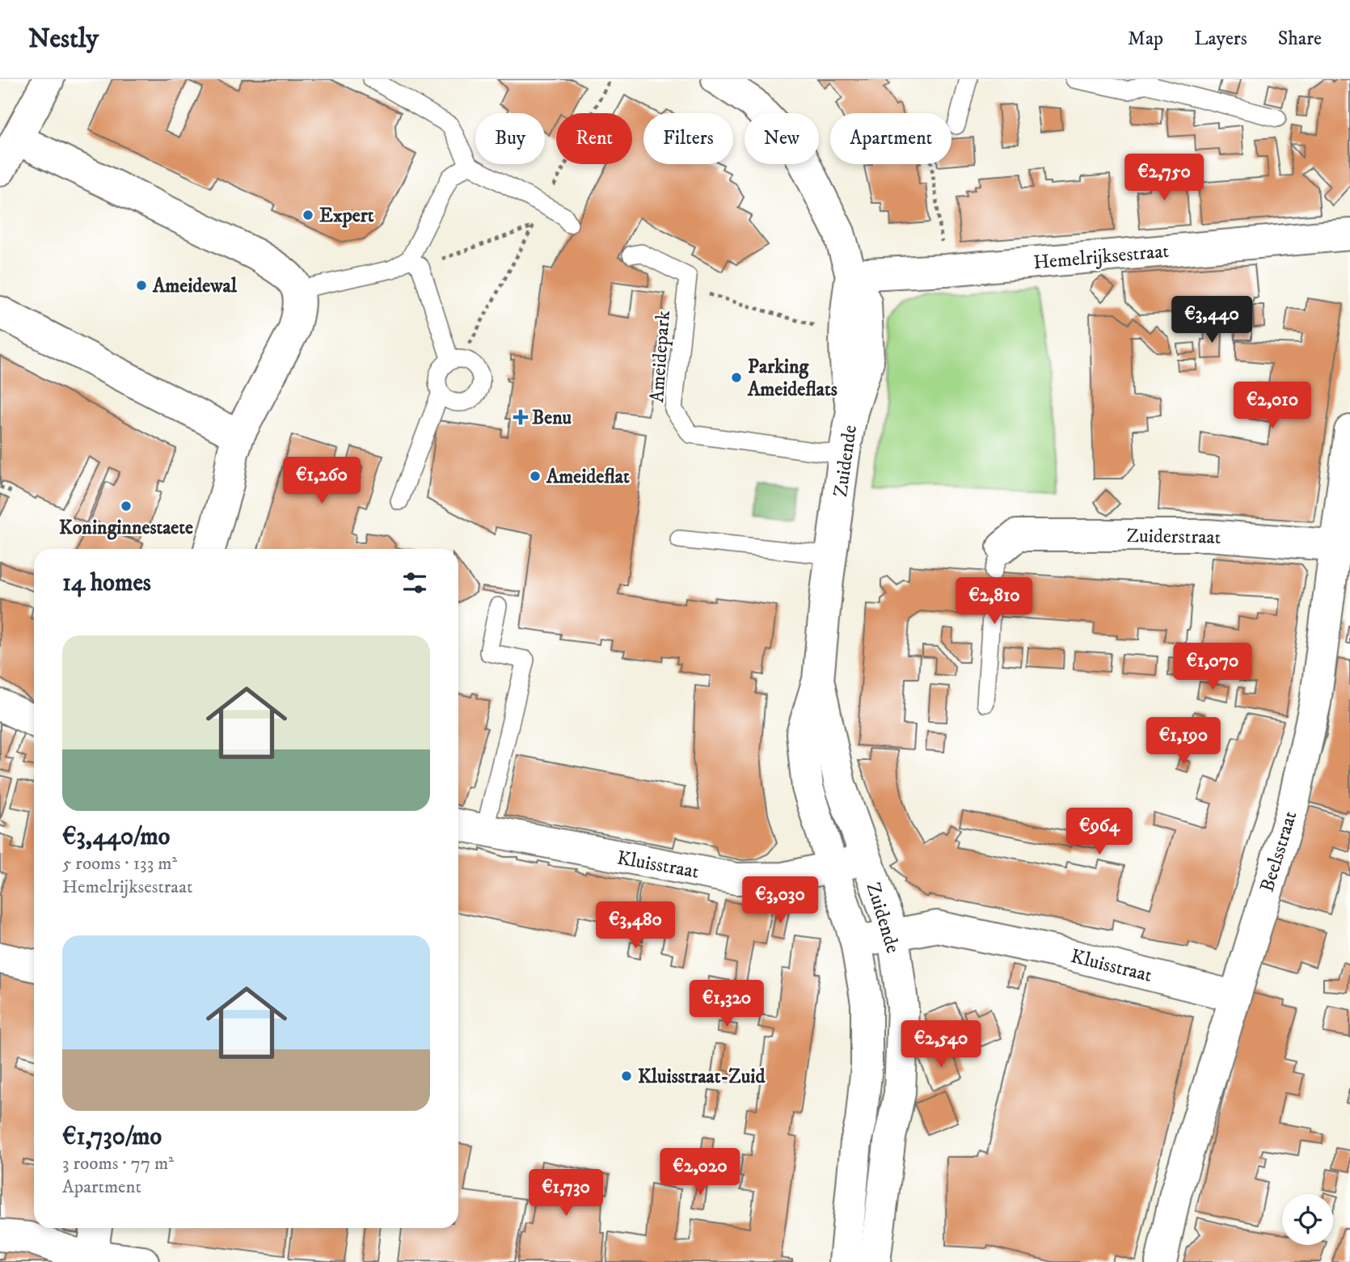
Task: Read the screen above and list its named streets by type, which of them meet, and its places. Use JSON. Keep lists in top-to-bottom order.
{
  "streets": {
    "street": [
      "Hemelrijksestraat",
      "Zuidende",
      "Zuiderstraat",
      "Beelsstraat",
      "Kluisstraat"
    ],
    "lane": ["Ameidepark"]
  },
  "crossings": [
    ["Hemelrijksestraat", "Zuidende"],
    ["Ameidepark", "Zuidende"],
    ["Zuidende", "Kluisstraat"],
    ["Zuiderstraat", "Beelsstraat"],
    ["Beelsstraat", "Kluisstraat"]
  ],
  "places": {
    "other": [
      "Expert",
      "Ameidewal",
      "Parking Ameideflats",
      "Ameideflat",
      "Koninginnestaete",
      "Kluisstraat-Zuid"
    ],
    "health": ["Benu"]
  },
  "page": {
    "header": "Nestly",
    "nav": ["Map", "Layers", "Share"],
    "chip": [
      "Buy",
      "Rent",
      "Filters",
      "New",
      "Apartment"
    ],
    "price": [
      "€2,750",
      "€3,440",
      "€2,010",
      "€1,260",
      "€2,810",
      "€1,070",
      "€1,190",
      "€964",
      "€3,030",
      "€3,480",
      "€1,320",
      "€2,540",
      "€2,020",
      "€1,730"
    ],
    "heading": "14 homes",
    "list": [
      {
        "name": "€3,440/mo",
        "note": "5 rooms · 133 m² · Hemelrijksestraat"
      },
      {
        "name": "€1,730/mo",
        "note": "3 rooms · 77 m² · Apartment"
      }
    ]
  }
}
